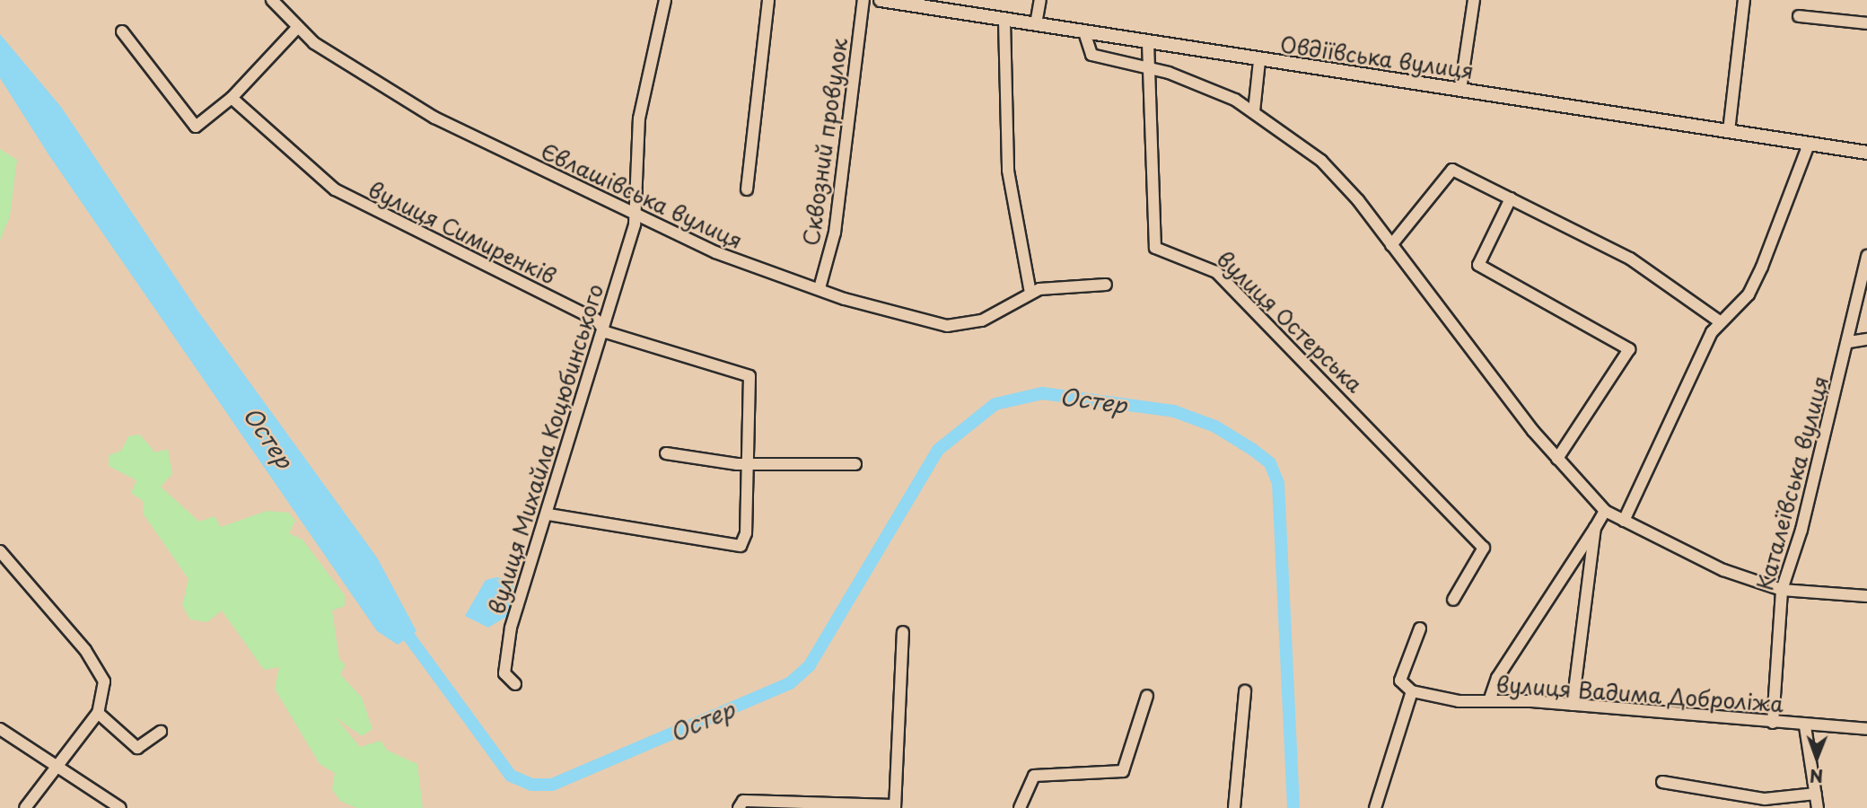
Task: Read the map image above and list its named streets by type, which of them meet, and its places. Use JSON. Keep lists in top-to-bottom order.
{
  "streets": {
    "main road": ["Овдіївська вулиця"],
    "street": [
      "Сквозний провулок",
      "Євлашівська вулиця",
      "вулиця Симиренків",
      "вулиця Остерська",
      "вулиця Михайла Коцюбинського",
      "Каталеївська вулиця",
      "вулиця Вадима Доброліжа"
    ]
  },
  "crossings": [
    ["Овдіївська вулиця", "вулиця Остерська"],
    ["Сквозний провулок", "Євлашівська вулиця"],
    ["Євлашівська вулиця", "вулиця Михайла Коцюбинського"],
    ["вулиця Симиренків", "вулиця Михайла Коцюбинського"],
    ["Каталеївська вулиця", "вулиця Вадима Доброліжа"]
  ],
  "water": ["Остер"],
  "north": "bottom"
}
